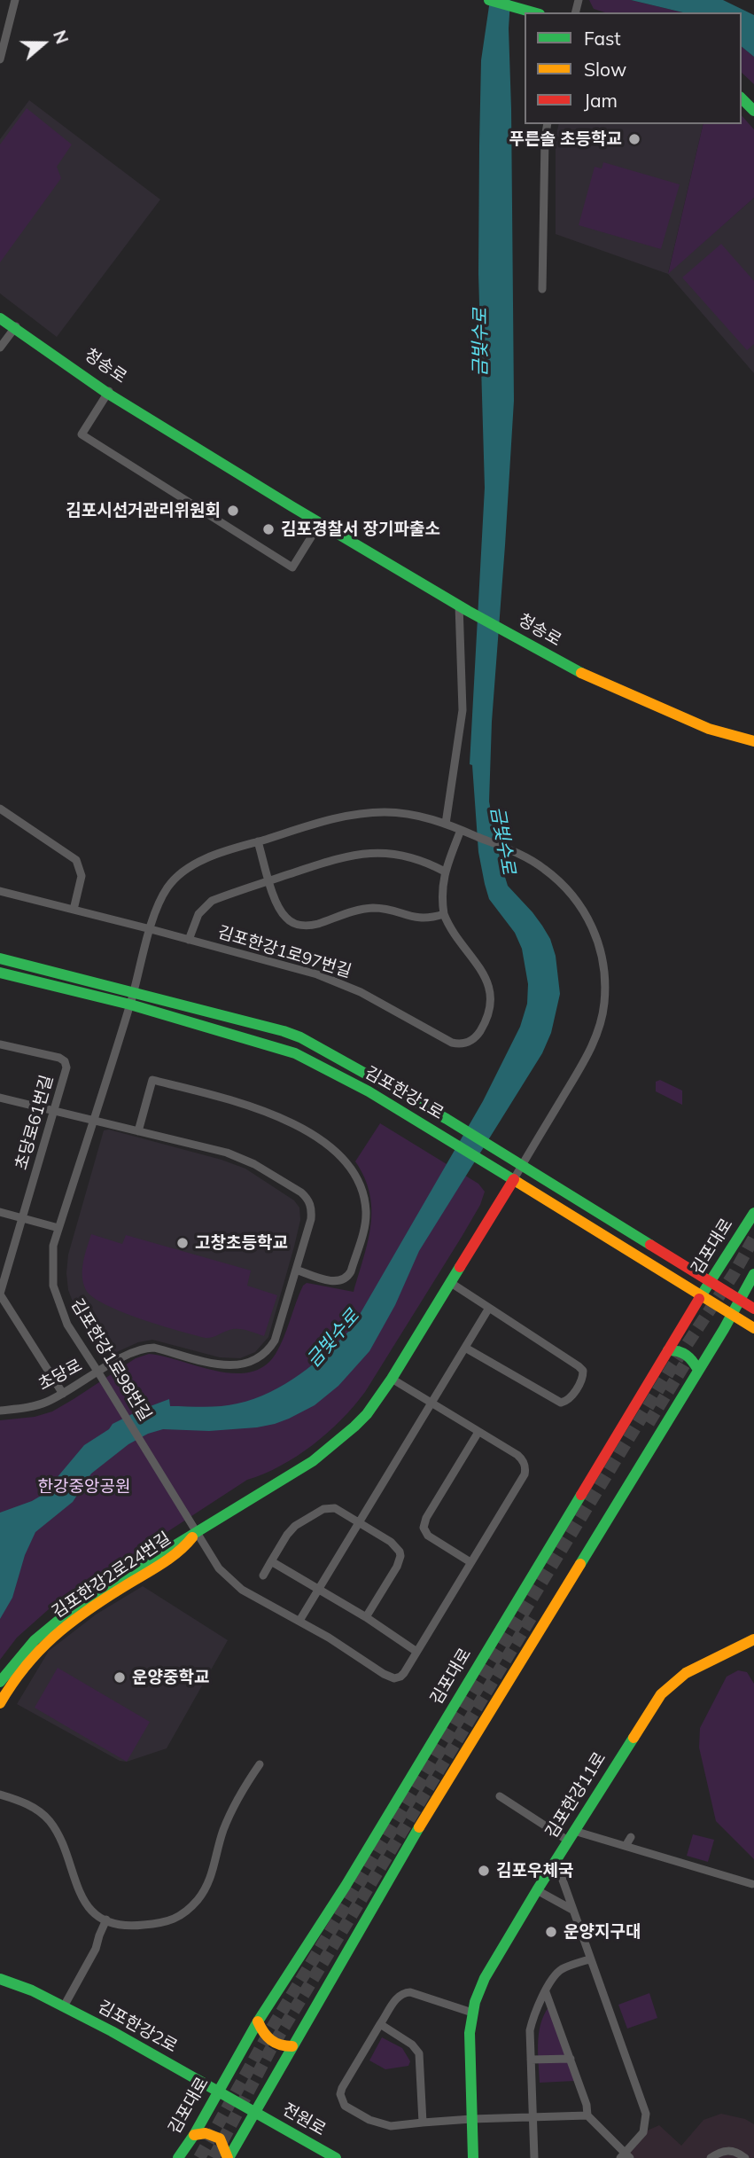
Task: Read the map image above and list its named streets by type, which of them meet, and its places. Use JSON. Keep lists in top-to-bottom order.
{
  "streets": {
    "street": [
      "청송로",
      "김포한강1로97번길",
      "김포한강1로",
      "초당로61번길",
      "김포대로",
      "김포한강1로98번길",
      "초당로",
      "김포한강2로24번길",
      "김포한강11로",
      "김포한강2로",
      "전원로"
    ]
  },
  "crossings": [
    ["김포한강1로", "김포대로"],
    ["김포한강1로", "김포한강1로98번길"],
    ["김포한강1로", "김포한강2로24번길"],
    ["초당로61번길", "초당로"],
    ["김포대로", "김포한강2로"],
    ["김포한강1로98번길", "초당로"],
    ["김포한강1로98번길", "김포한강2로24번길"],
    ["김포한강2로", "전원로"]
  ],
  "water": ["금빛수로"],
  "parks": ["한강중앙공원"],
  "places": [
    "푸른솔 초등학교",
    "김포시선거관리위원회",
    "김포경찰서 장기파출소",
    "고창초등학교",
    "운양중학교",
    "김포우체국",
    "운양지구대"
  ],
  "legend": ["Fast", "Slow", "Jam"],
  "north": "right"
}
